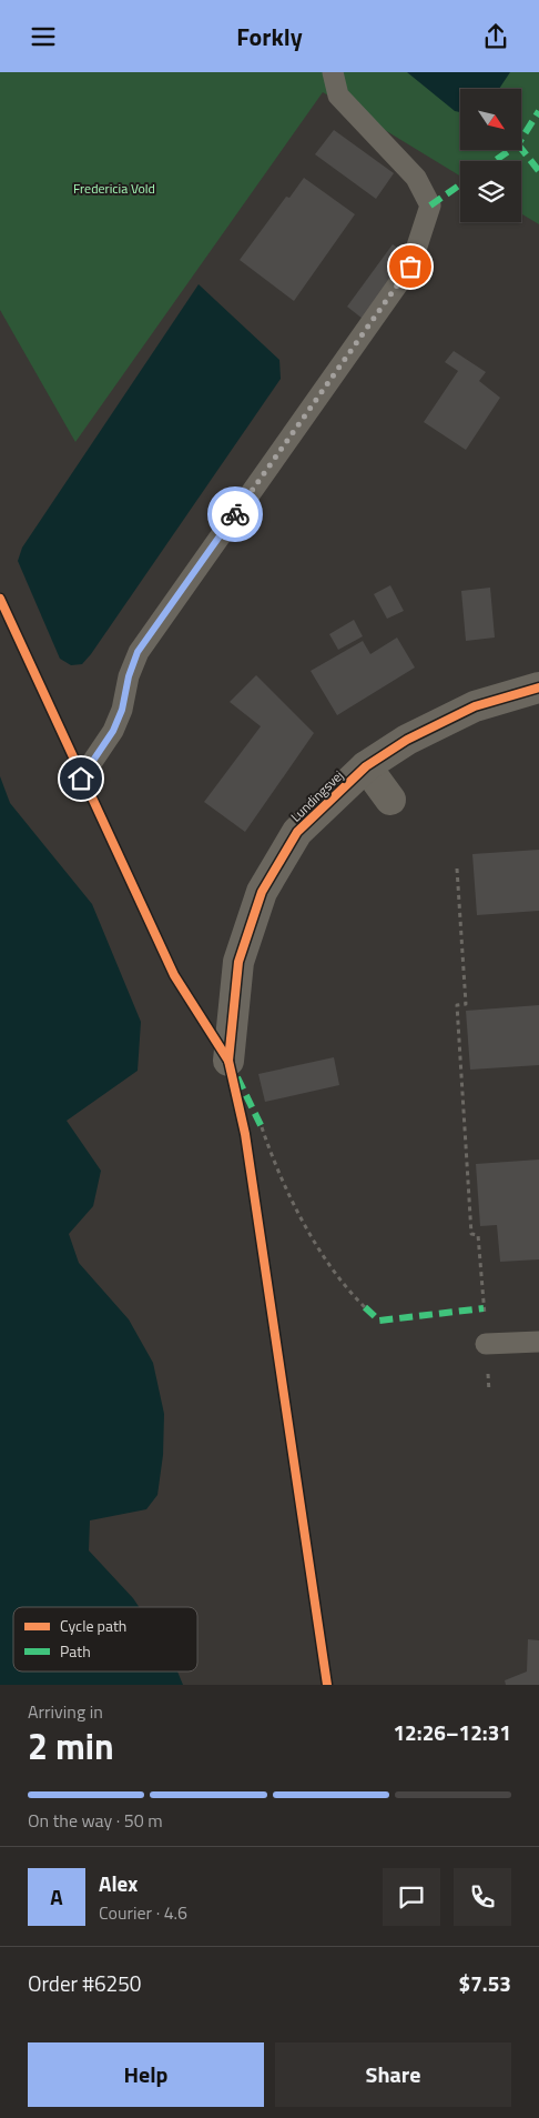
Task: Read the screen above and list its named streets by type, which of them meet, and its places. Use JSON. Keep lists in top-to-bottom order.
{
  "streets": {
    "street": ["Lundingsvej"]
  },
  "parks": ["Fredericia Vold"],
  "legend": ["Cycle path", "Path"],
  "north": "bottom right",
  "page": {
    "header": "Forkly",
    "heading": ["2 min", "Arriving in", "12:26–12:31"],
    "panel": [
      "Alex",
      "Courier · 4.6",
      "Order #6250",
      "$7.53"
    ],
    "bar": "On the way · 50 m",
    "round": "A",
    "buttons": ["Help", "Share"]
  }
}
